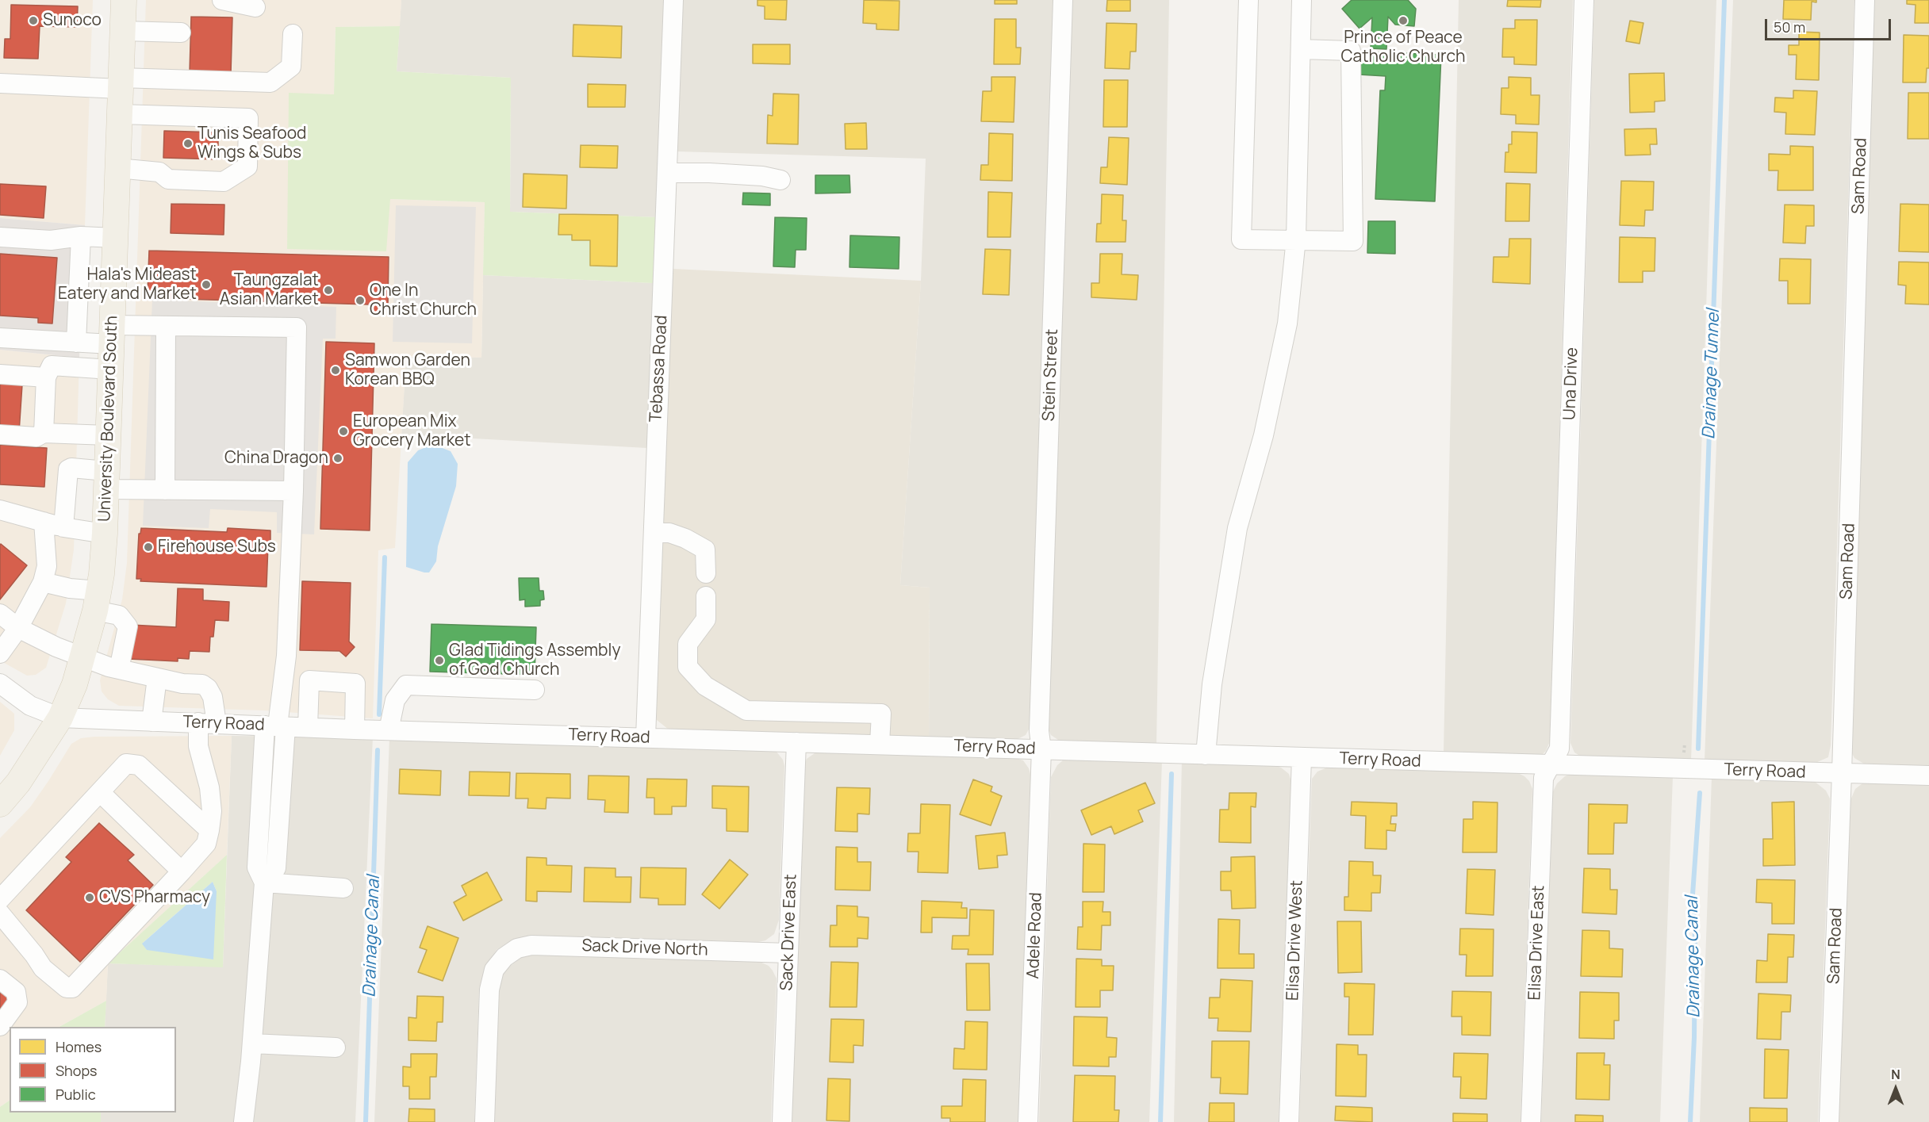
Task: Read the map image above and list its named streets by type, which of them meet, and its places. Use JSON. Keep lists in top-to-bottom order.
{
  "streets": {
    "main road": ["University Boulevard South"],
    "street": [
      "Sam Road",
      "Tebassa Road",
      "Stein Street",
      "Una Drive",
      "Terry Road",
      "Sack Drive East",
      "Adele Road",
      "Elisa Drive West",
      "Elisa Drive East",
      "Sack Drive North"
    ]
  },
  "crossings": [
    ["Sam Road", "Terry Road"],
    ["Tebassa Road", "Terry Road"],
    ["Stein Street", "Terry Road"],
    ["Stein Street", "Adele Road"],
    ["Una Drive", "Terry Road"],
    ["Una Drive", "Elisa Drive East"],
    ["University Boulevard South", "Terry Road"],
    ["Terry Road", "Sack Drive East"],
    ["Terry Road", "Adele Road"],
    ["Terry Road", "Elisa Drive West"],
    ["Terry Road", "Elisa Drive East"],
    ["Sack Drive East", "Sack Drive North"]
  ],
  "water": ["Drainage Tunnel", "Drainage Canal"],
  "places": [
    "Sunoco",
    "Prince of Peace Catholic Church",
    "Tunis Seafood Wings & Subs",
    "Hala's Mideast Eatery and Market",
    "Taungzalat Asian Market",
    "One In Christ Church",
    "Samwon Garden Korean BBQ",
    "European Mix Grocery Market",
    "China Dragon",
    "Firehouse Subs",
    "Glad Tidings Assembly of God Church",
    "CVS Pharmacy"
  ],
  "legend": ["Homes", "Shops", "Public"],
  "scale_bar": "50 m",
  "north": "top"
}
